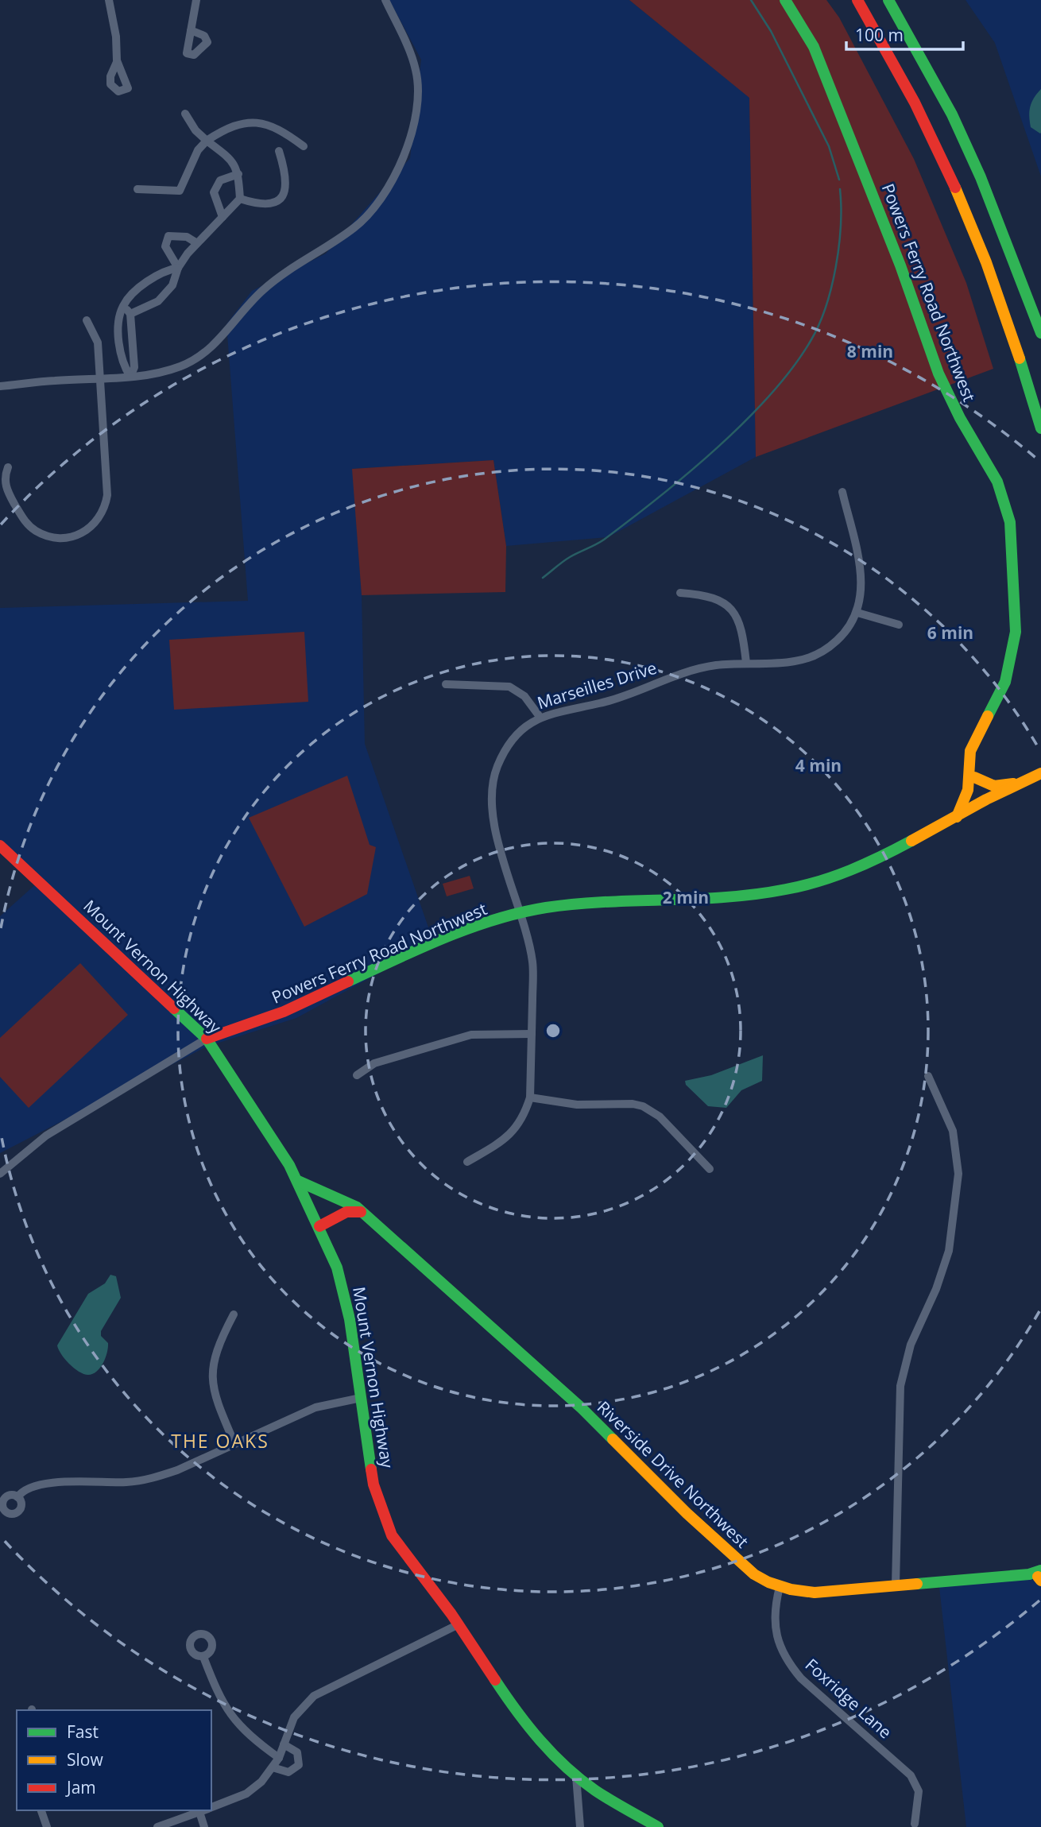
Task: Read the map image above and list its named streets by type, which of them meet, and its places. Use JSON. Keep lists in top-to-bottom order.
{
  "streets": {
    "main road": ["Powers Ferry Road Northwest", "Mount Vernon Highway", "Riverside Drive Northwest"],
    "street": ["Marseilles Drive", "Foxridge Lane"]
  },
  "crossings": [
    ["Powers Ferry Road Northwest", "Marseilles Drive"],
    ["Powers Ferry Road Northwest", "Mount Vernon Highway"],
    ["Mount Vernon Highway", "Riverside Drive Northwest"],
    ["Riverside Drive Northwest", "Foxridge Lane"]
  ],
  "districts": ["THE OAKS"],
  "legend": ["Fast", "Slow", "Jam"],
  "scale_bar": "100 m",
  "rings": [
    "8 min",
    "6 min",
    "4 min",
    "2 min"
  ]
}
